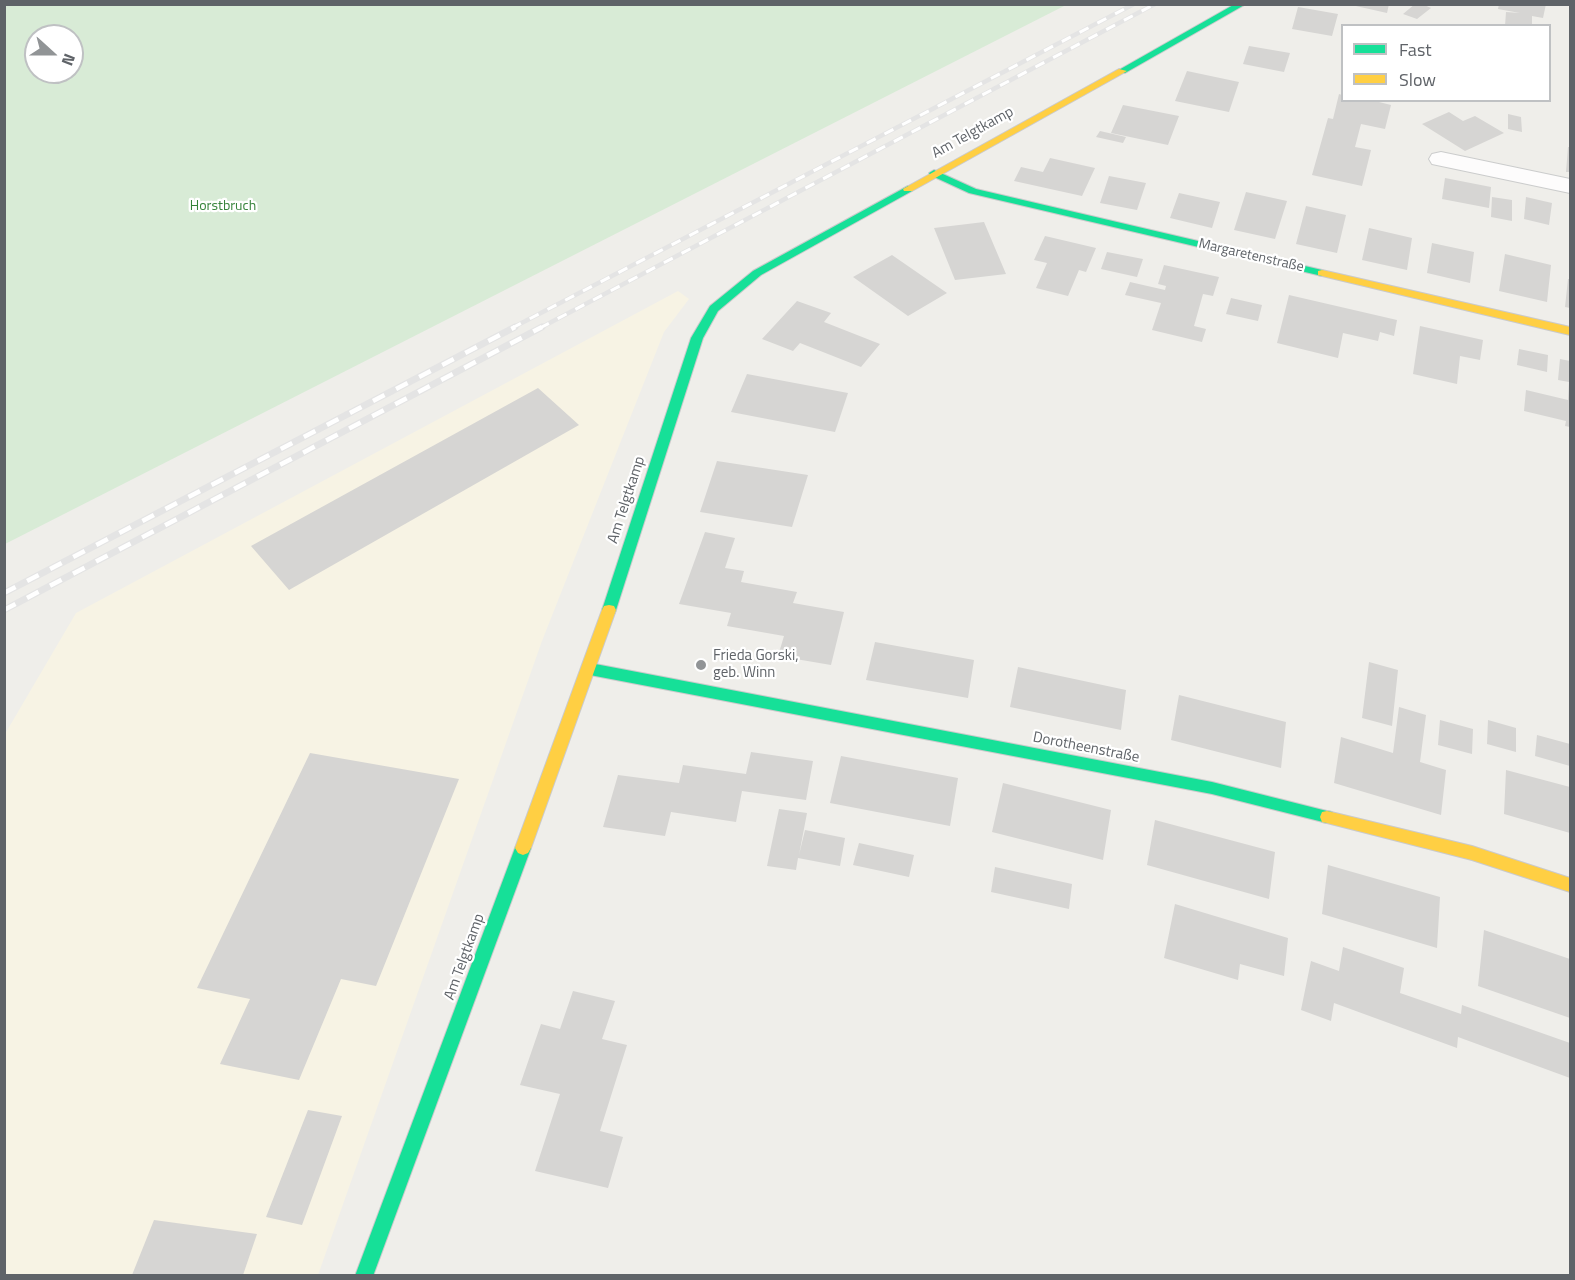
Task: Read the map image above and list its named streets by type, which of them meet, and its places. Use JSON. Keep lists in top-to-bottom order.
{
  "streets": {
    "street": ["Am Telgtkamp", "Margaretenstraße", "Dorotheenstraße"]
  },
  "crossings": [
    ["Am Telgtkamp", "Margaretenstraße"],
    ["Am Telgtkamp", "Dorotheenstraße"]
  ],
  "parks": ["Horstbruch"],
  "places": ["Frieda Gorski, geb. Winn"],
  "legend": ["Fast", "Slow"],
  "north": "right"
}
